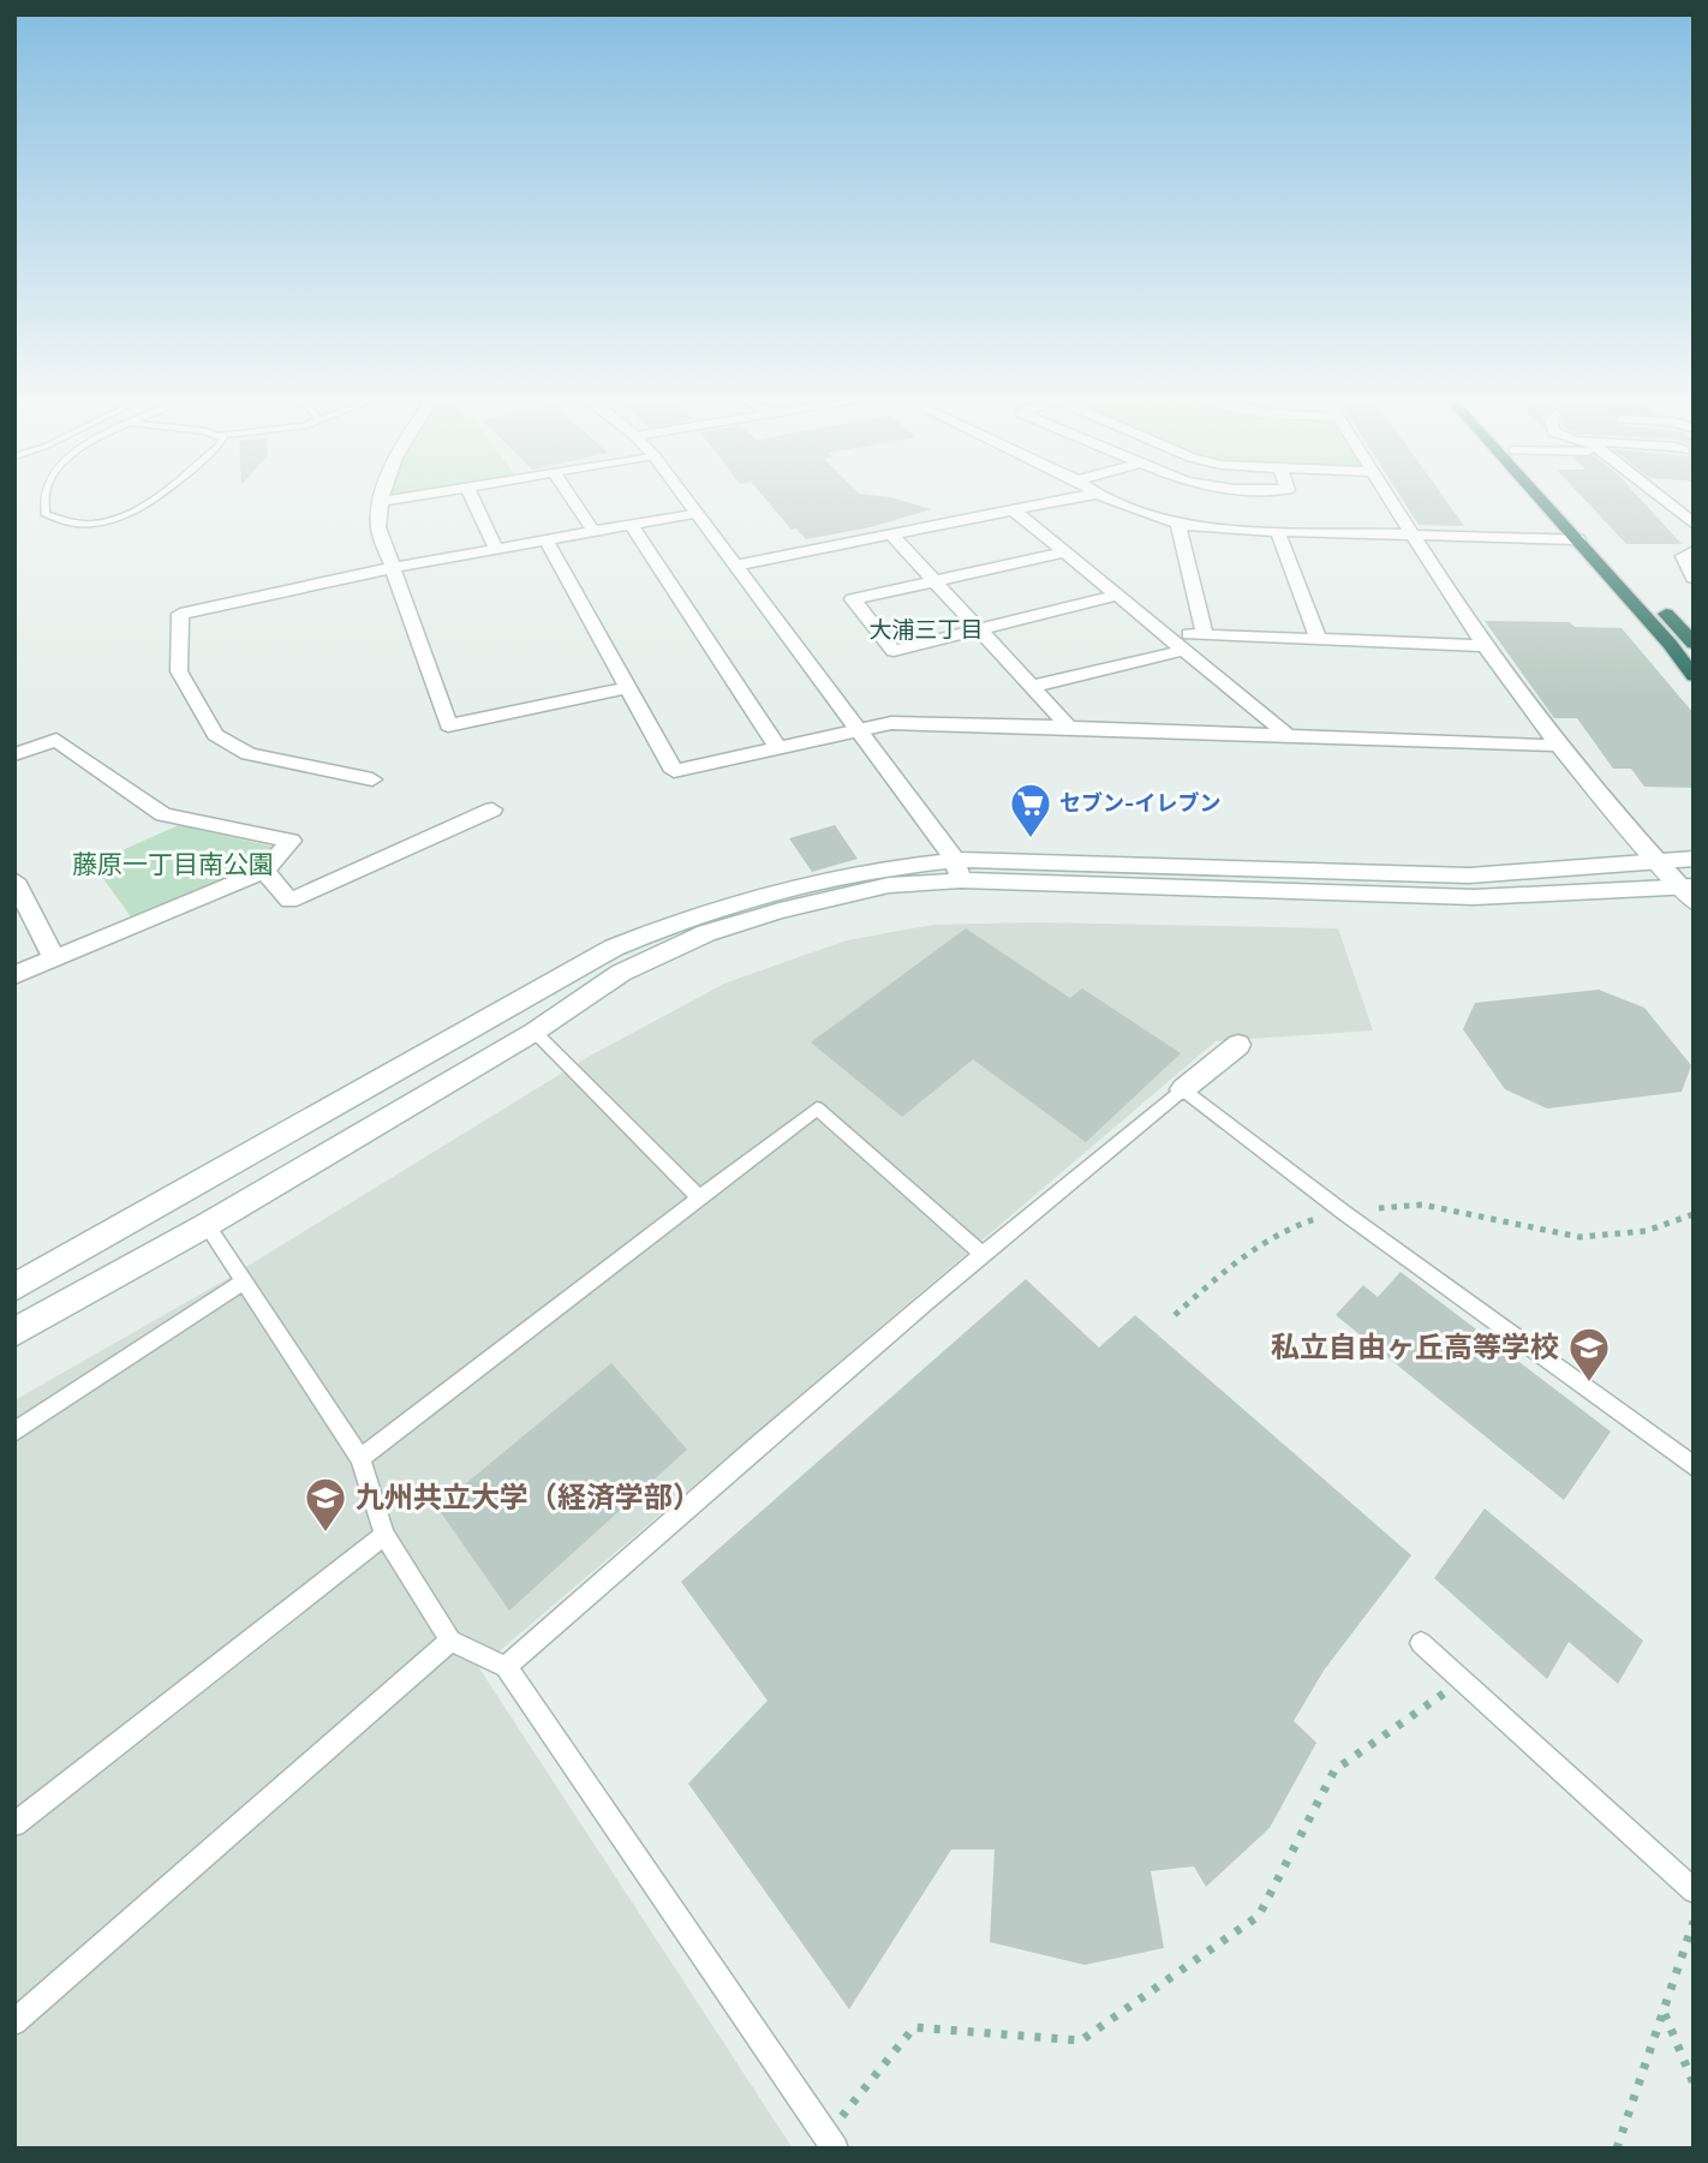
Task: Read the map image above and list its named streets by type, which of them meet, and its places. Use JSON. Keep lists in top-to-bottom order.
{
  "districts": ["大浦三丁目"],
  "parks": ["藤原一丁目南公園"],
  "places": {
    "supermarket": ["セブン-イレブン"],
    "school or university": ["私立自由ヶ丘高等学校", "九州共立大学（経済学部）"]
  }
}
